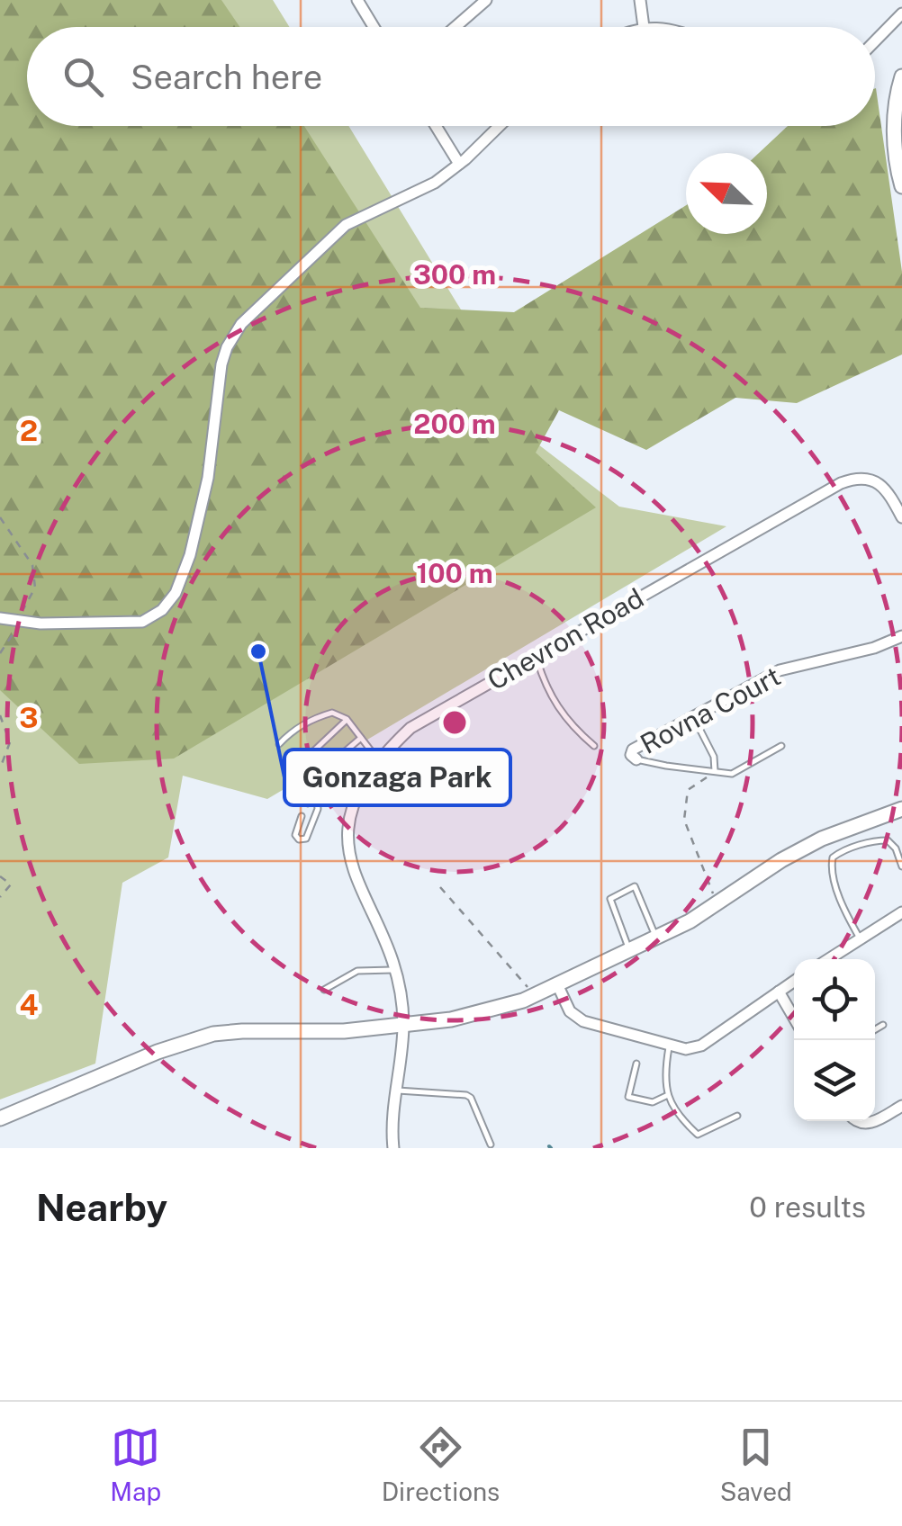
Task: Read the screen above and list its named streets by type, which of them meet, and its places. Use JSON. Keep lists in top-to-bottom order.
{
  "streets": {
    "street": ["Chevron Road", "Rovna Court"]
  },
  "places": ["Gonzaga Park"],
  "north": "top left",
  "page": {
    "search": "Search here",
    "heading": ["Nearby", "0 results"],
    "nav": ["Map", "Directions", "Saved"]
  },
  "grid": {
    "rows": ["2", "3", "4"]
  },
  "rings": ["300 m", "200 m", "100 m"]
}
